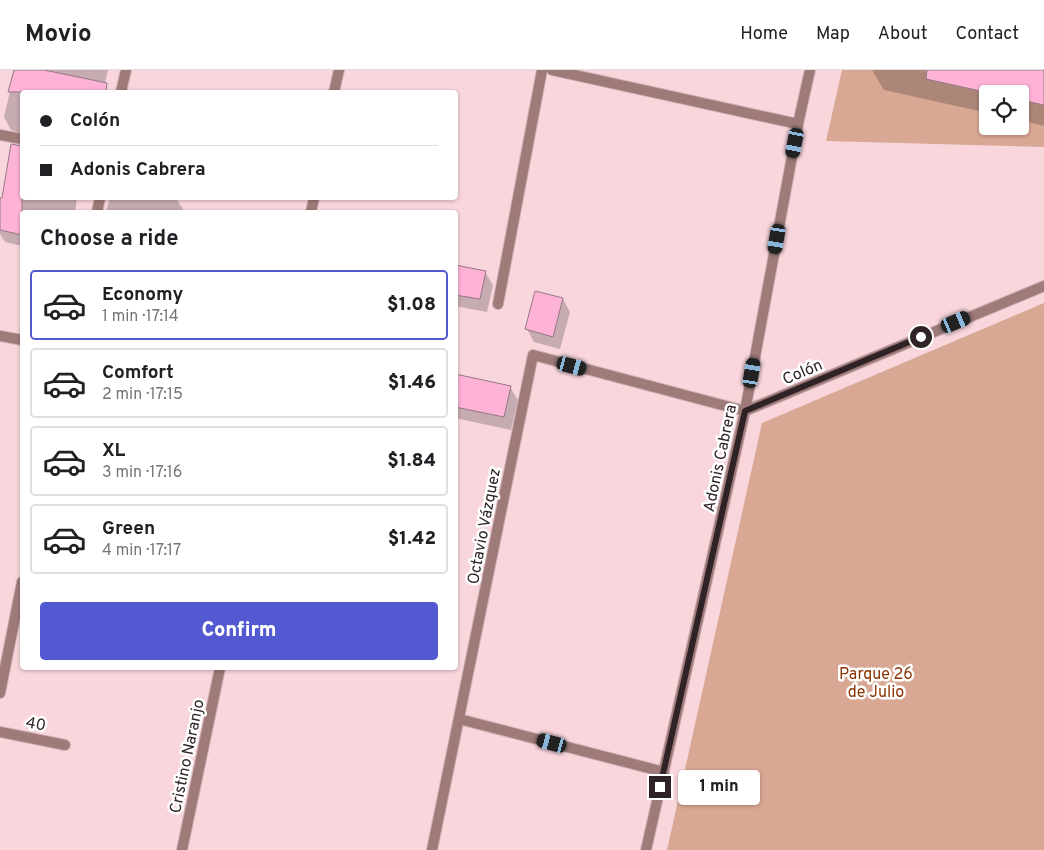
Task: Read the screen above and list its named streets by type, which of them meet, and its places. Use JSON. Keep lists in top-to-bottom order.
{
  "streets": {
    "street": [
      "Colón",
      "Adonis Cabrera",
      "Octavio Vázquez",
      "40",
      "Cristino Naranjo"
    ]
  },
  "crossings": [
    ["Colón", "Adonis Cabrera"],
    ["Colón", "Octavio Vázquez"],
    ["Adonis Cabrera", "Octavio Vázquez"]
  ],
  "parks": ["Parque 26 de Julio"],
  "page": {
    "header": "Movio",
    "nav": [
      "Home",
      "Map",
      "About",
      "Contact"
    ],
    "banner": ["Colón", "Adonis Cabrera"],
    "heading": "Choose a ride",
    "list": [
      {
        "name": "Economy",
        "note": "1 min · 17:14",
        "value": "$1.08"
      },
      {
        "name": "Comfort",
        "note": "2 min · 17:15",
        "value": "$1.46"
      },
      {
        "name": "XL",
        "note": "3 min · 17:16",
        "value": "$1.84"
      },
      {
        "name": "Green",
        "note": "4 min · 17:17",
        "value": "$1.42"
      }
    ],
    "buttons": "Confirm",
    "bubble": "1 min"
  }
}
